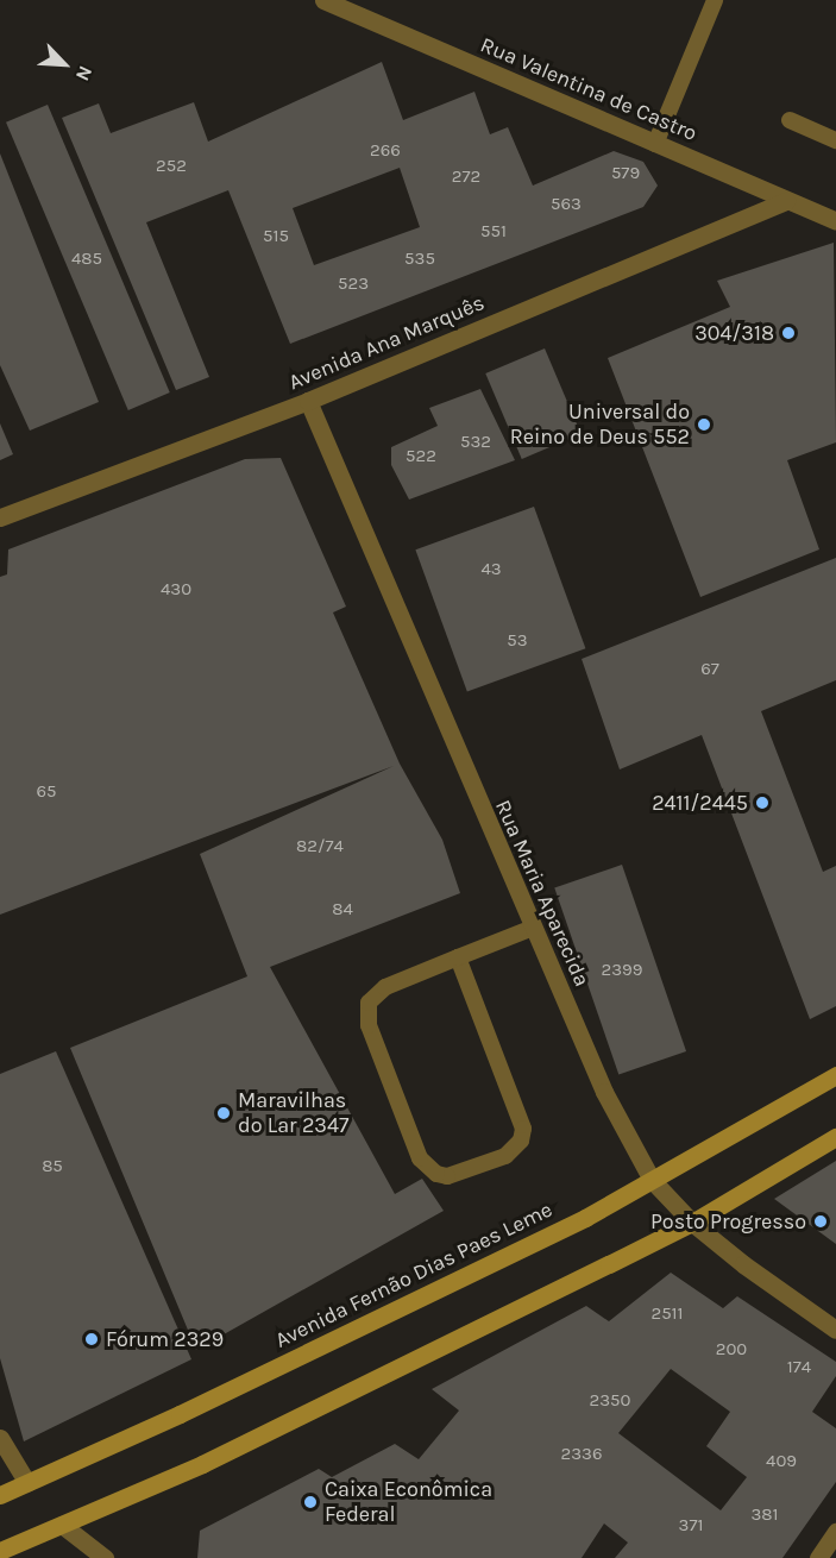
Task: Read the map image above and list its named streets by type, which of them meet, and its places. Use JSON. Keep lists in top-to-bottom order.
{
  "streets": {
    "main road": ["Avenida Fernão Dias Paes Leme"],
    "street": ["Rua Valentina de Castro", "Avenida Ana Marquês", "Rua Maria Aparecida"]
  },
  "crossings": [
    ["Rua Valentina de Castro", "Avenida Ana Marquês"],
    ["Avenida Ana Marquês", "Rua Maria Aparecida"],
    ["Rua Maria Aparecida", "Avenida Fernão Dias Paes Leme"]
  ],
  "places": [
    "304/318",
    "Universal do Reino de Deus 552",
    "2411/2445",
    "Maravilhas do Lar 2347",
    "Posto Progresso",
    "Fórum 2329",
    "Caixa Econômica Federal"
  ],
  "house_numbers": [
    "266",
    "252",
    "579",
    "272",
    "563",
    "551",
    "515",
    "485",
    "535",
    "523",
    "532",
    "522",
    "43",
    "430",
    "53",
    "67",
    "65",
    "82/74",
    "84",
    "2399",
    "85",
    "2511",
    "200",
    "174",
    "2350",
    "2336",
    "409",
    "381",
    "371"
  ],
  "north": "bottom right"
}
